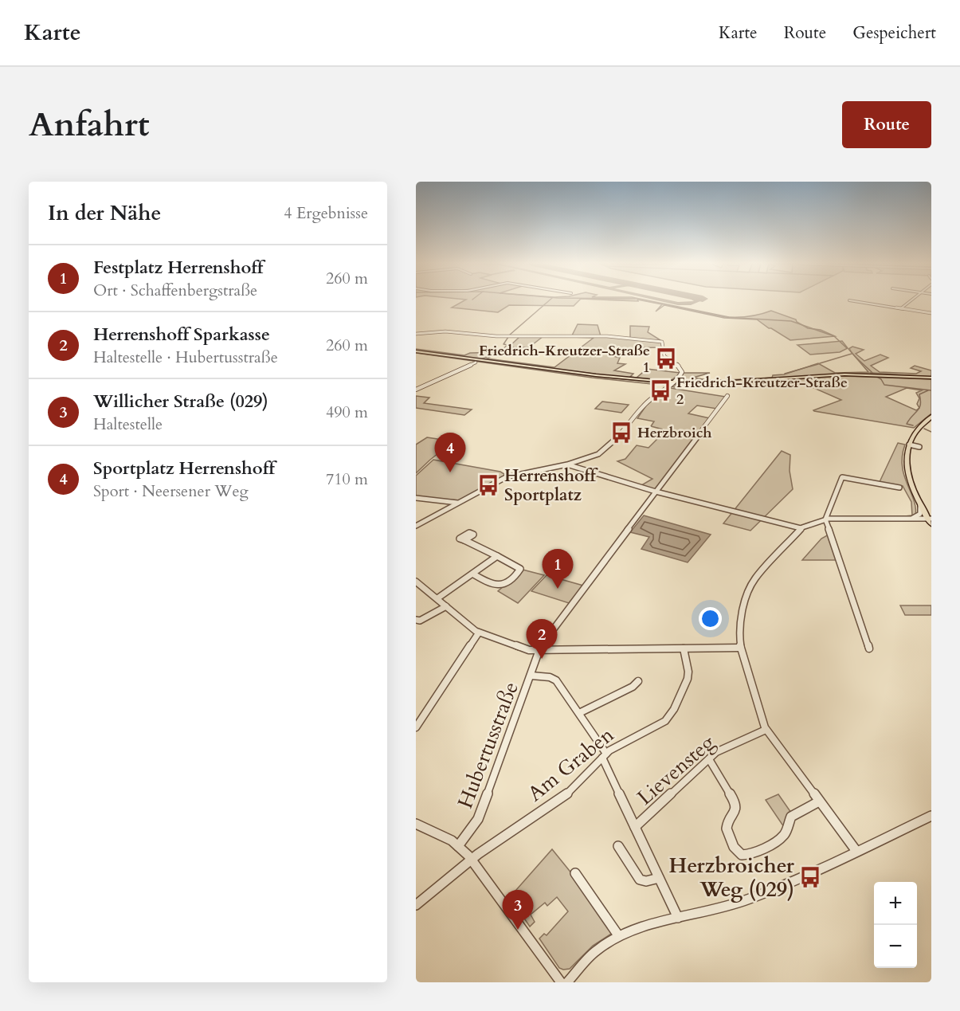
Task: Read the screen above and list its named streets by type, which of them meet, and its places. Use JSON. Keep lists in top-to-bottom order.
{
  "streets": {
    "street": ["Hubertusstraße", "Am Graben", "Lievensteg"]
  },
  "places": {
    "bus stop": [
      "Friedrich-Kreutzer-Straße 1",
      "Friedrich-Kreutzer-Straße 2",
      "Herzbroich",
      "Herrenshoff Sportplatz",
      "Herzbroicher Weg (029)"
    ]
  },
  "page": {
    "header": "Karte",
    "nav": ["Karte", "Route", "Gespeichert"],
    "buttons": "Route",
    "title": "Anfahrt",
    "heading": ["In der Nähe", "4 Ergebnisse"],
    "list": [
      {
        "mark": "1",
        "name": "Festplatz Herrenshoff",
        "note": "Ort · Schaffenbergstraße",
        "value": "260 m"
      },
      {
        "mark": "2",
        "name": "Herrenshoff Sparkasse",
        "note": "Haltestelle · Hubertusstraße",
        "value": "260 m"
      },
      {
        "mark": "3",
        "name": "Willicher Straße (029)",
        "note": "Haltestelle",
        "value": "490 m"
      },
      {
        "mark": "4",
        "name": "Sportplatz Herrenshoff",
        "note": "Sport · Neersener Weg",
        "value": "710 m"
      }
    ],
    "pins": [
      "4",
      "1",
      "2",
      "3"
    ],
    "map_buttons": ["+", "−"]
  }
}
